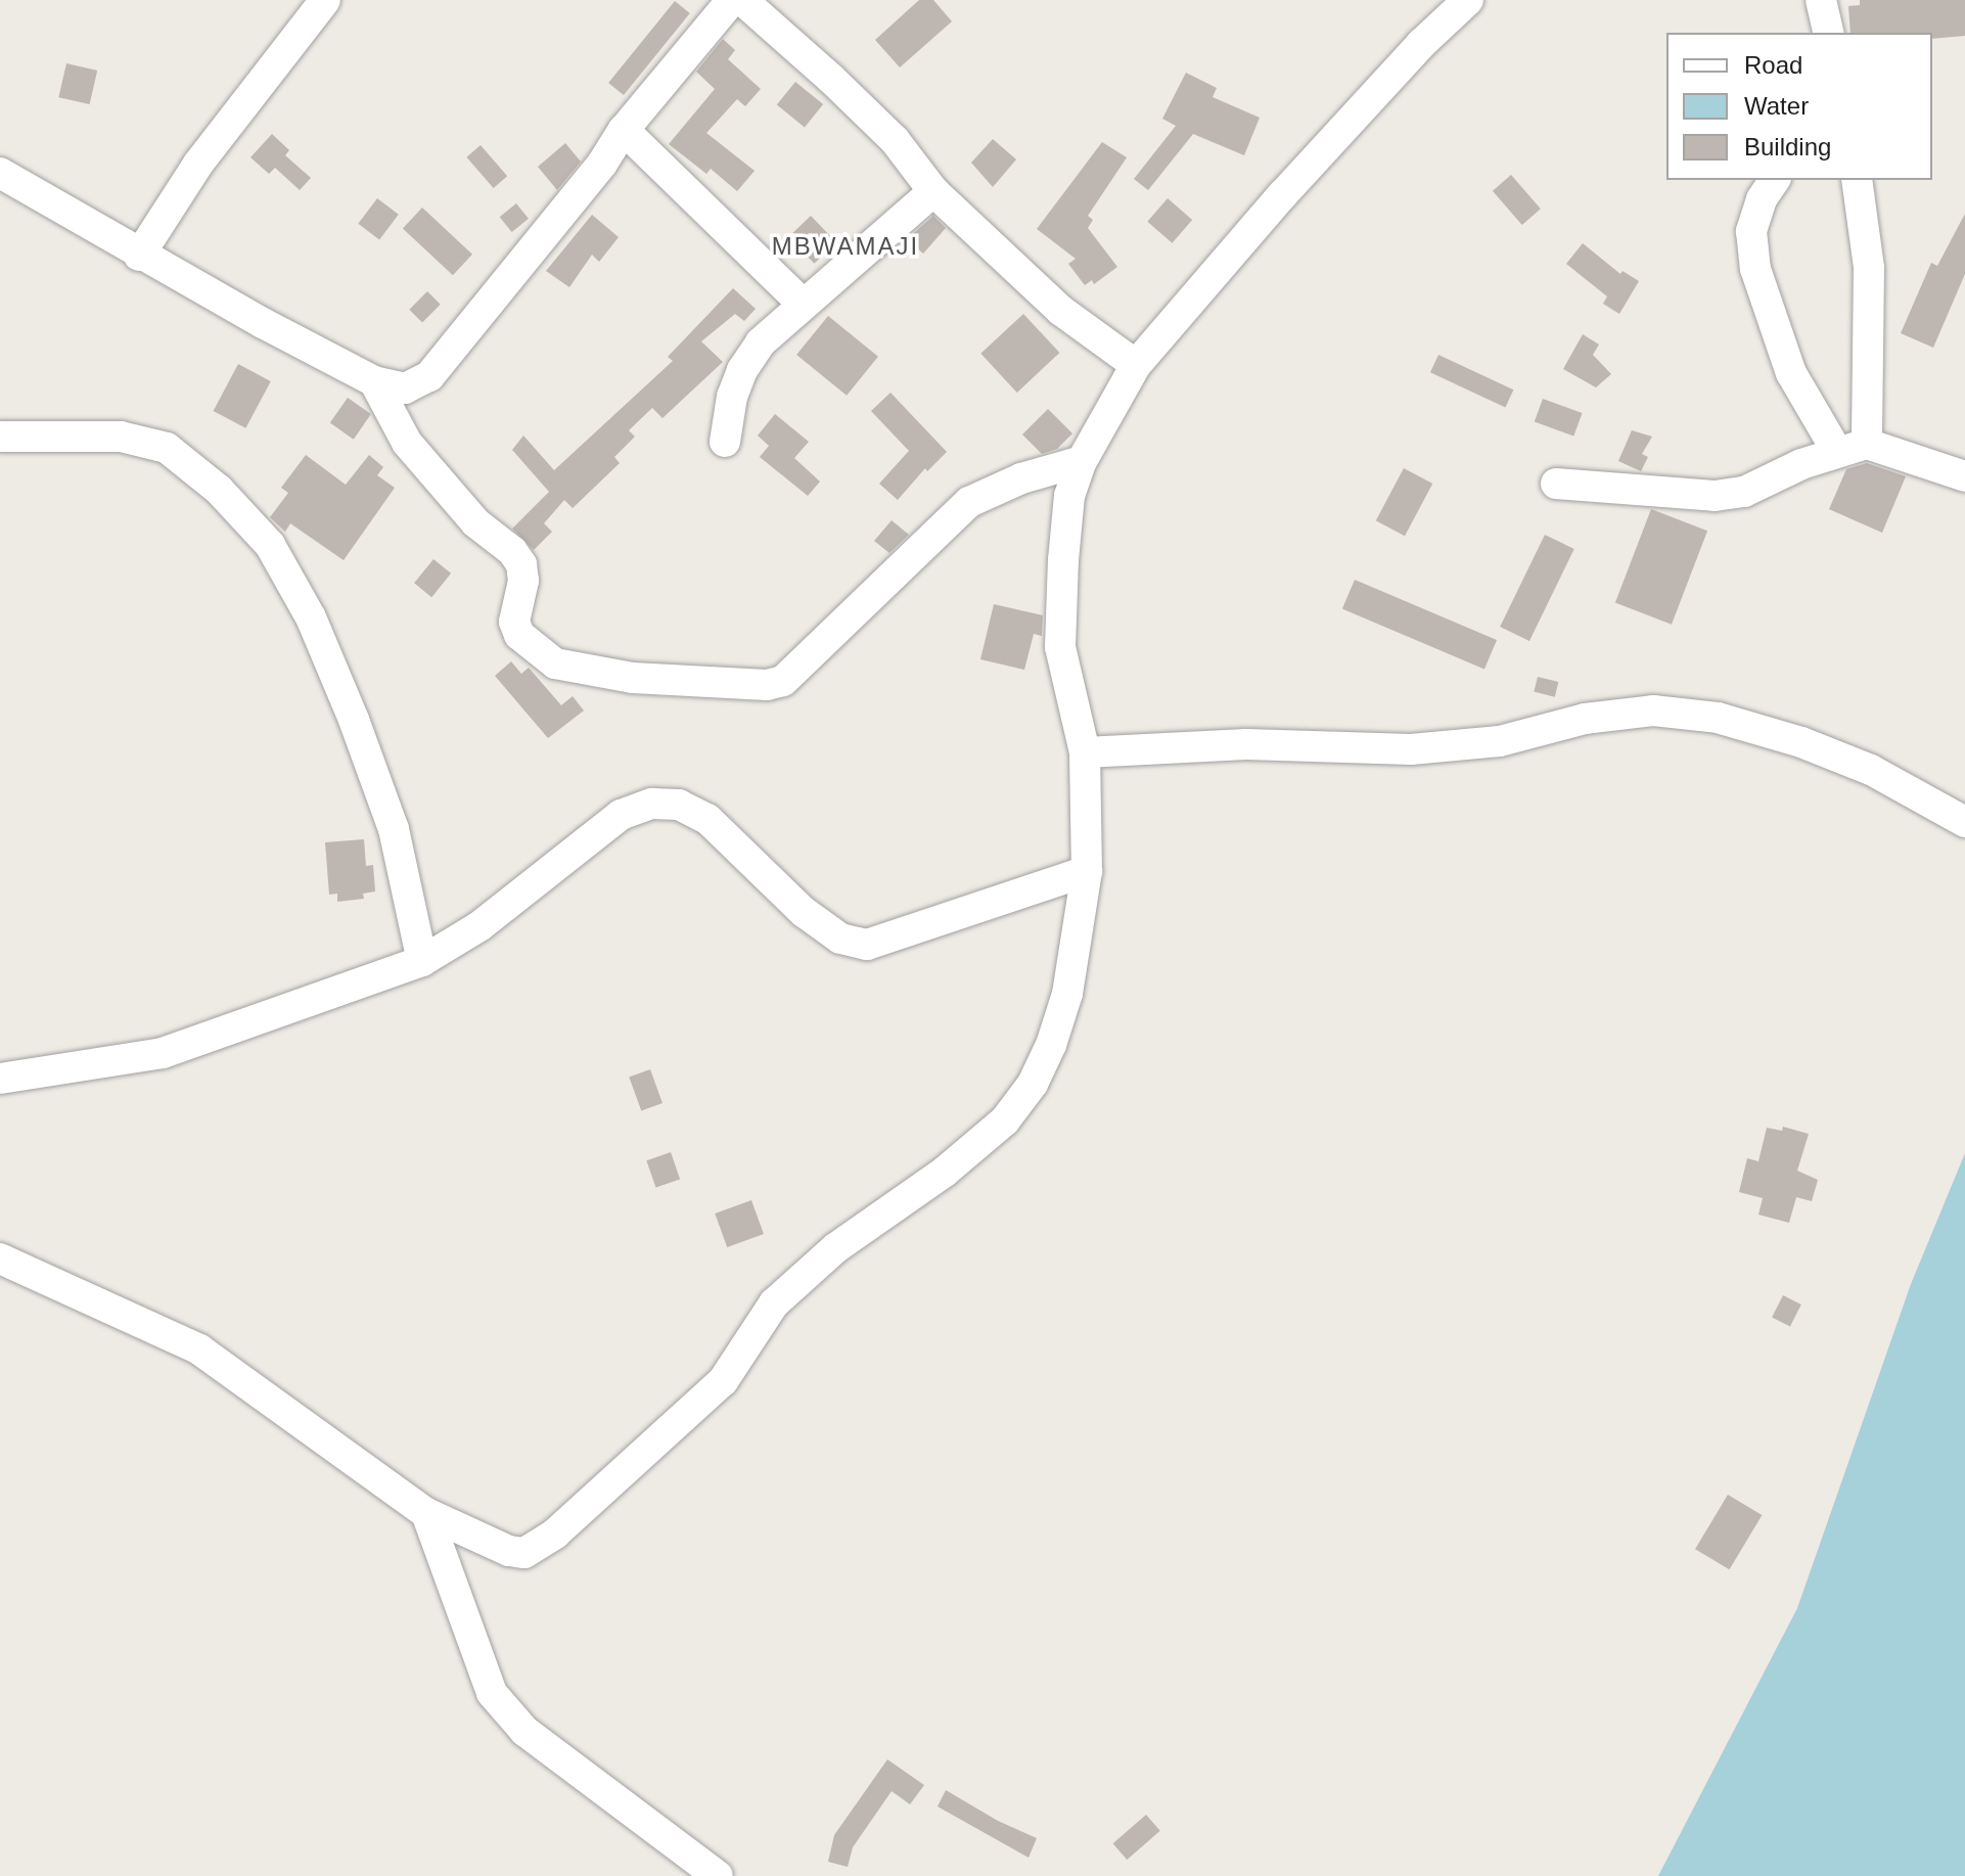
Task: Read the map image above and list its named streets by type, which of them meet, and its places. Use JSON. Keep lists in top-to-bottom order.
{
  "districts": ["MBWAMAJI"],
  "legend": ["Road", "Water", "Building"]
}
